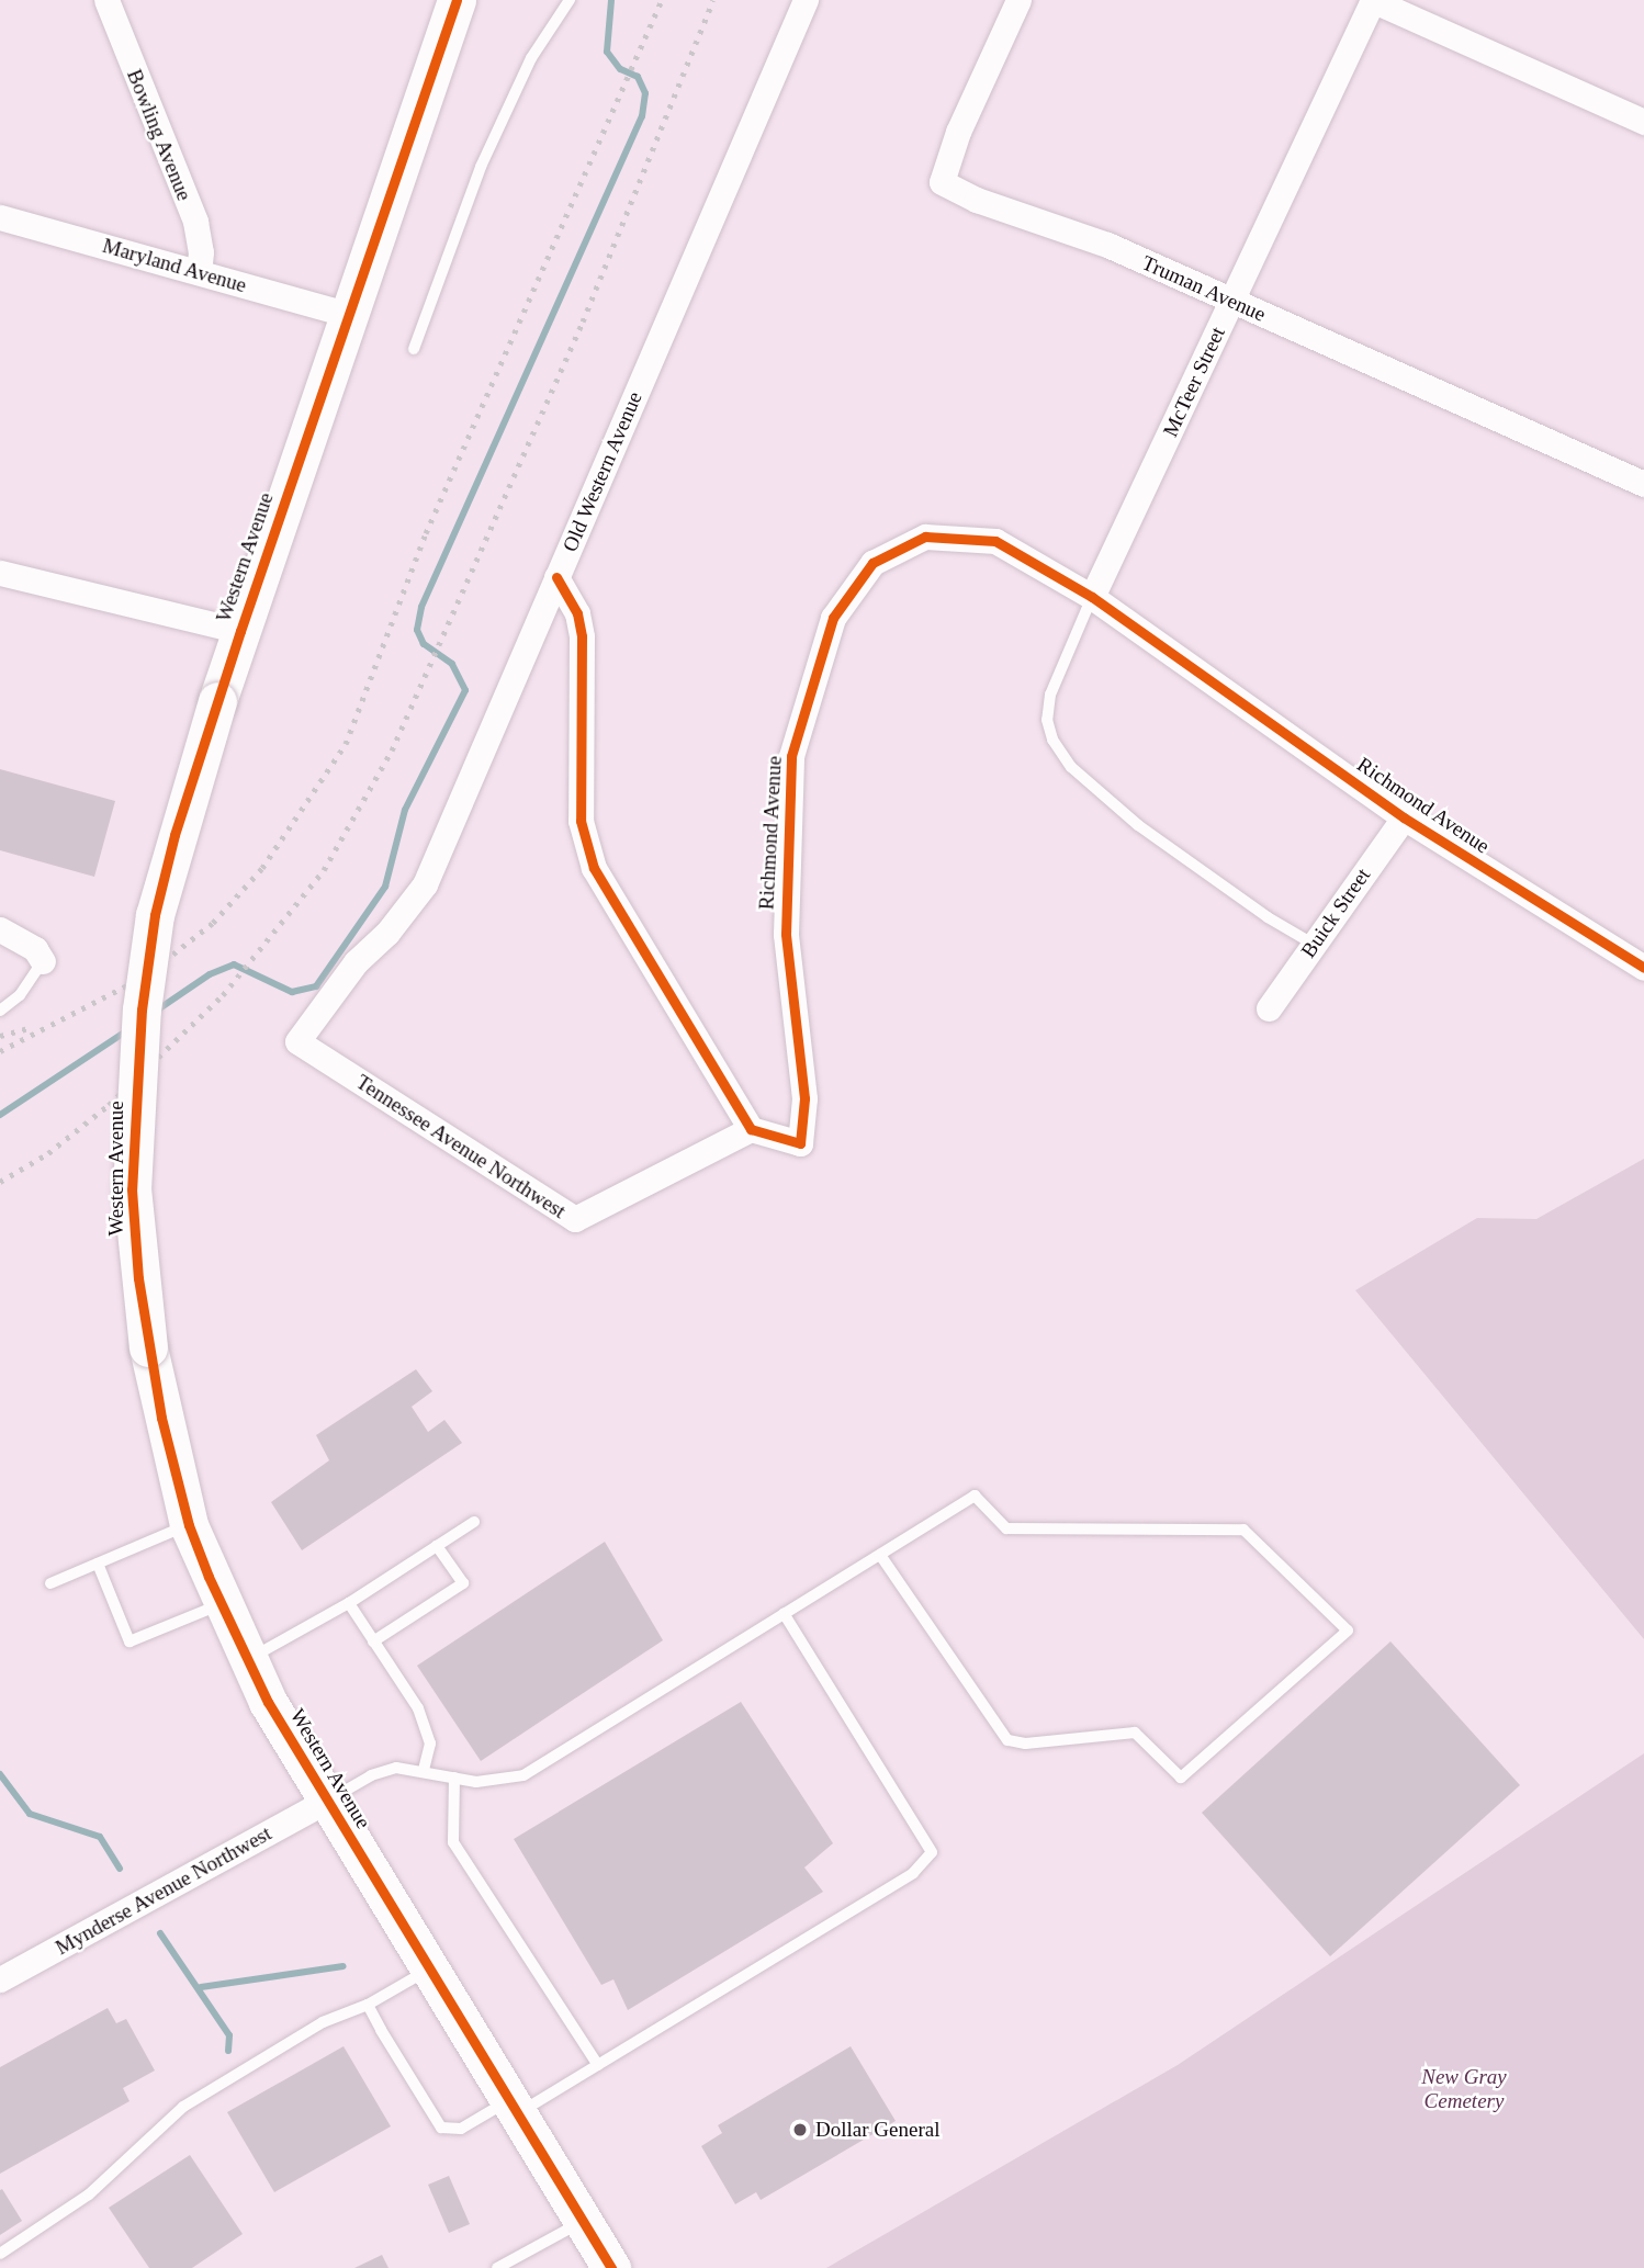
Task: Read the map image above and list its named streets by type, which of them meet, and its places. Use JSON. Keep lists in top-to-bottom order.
{
  "streets": {
    "main road": ["Western Avenue"],
    "street": [
      "Bowling Avenue",
      "Maryland Avenue",
      "Truman Avenue",
      "McTeer Street",
      "Old Western Avenue",
      "Richmond Avenue",
      "Buick Street",
      "Tennessee Avenue Northwest",
      "Mynderse Avenue Northwest"
    ]
  },
  "crossings": [
    ["Bowling Avenue", "Maryland Avenue"],
    ["Maryland Avenue", "Western Avenue"],
    ["Truman Avenue", "McTeer Street"],
    ["McTeer Street", "Richmond Avenue"],
    ["Old Western Avenue", "Tennessee Avenue Northwest"],
    ["Western Avenue", "Mynderse Avenue Northwest"],
    ["Richmond Avenue", "Buick Street"],
    ["Richmond Avenue", "Tennessee Avenue Northwest"]
  ],
  "parks": ["New Gray Cemetery"],
  "places": ["Dollar General"]
}
